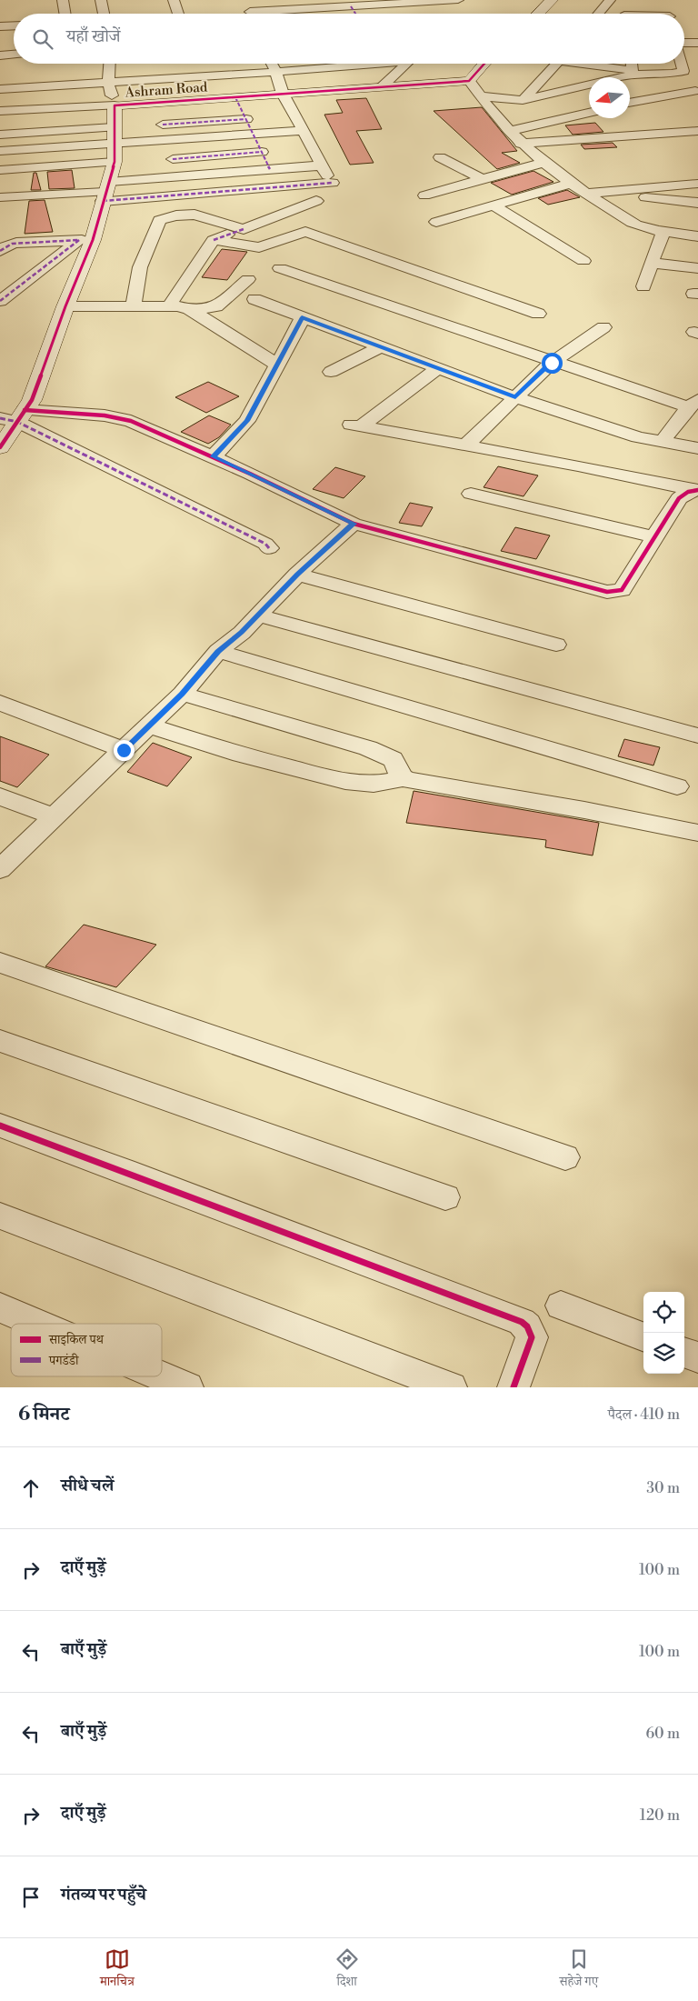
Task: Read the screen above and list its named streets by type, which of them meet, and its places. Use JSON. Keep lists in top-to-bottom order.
{
  "streets": {
    "street": ["Ashram Road"]
  },
  "legend": ["साइकिल पथ", "पगडंडी"],
  "north": "left",
  "page": {
    "search": "यहाँ खोजें",
    "heading": ["6 मिनट", "पैदल · 410 m"],
    "list": [
      ["सीधे चलें", "30 m"],
      ["दाएँ मुड़ें", "100 m"],
      ["बाएँ मुड़ें", "100 m"],
      ["बाएँ मुड़ें", "60 m"],
      ["दाएँ मुड़ें", "120 m"],
      "गंतव्य पर पहुँचे"
    ],
    "nav": ["मानचित्र", "दिशा", "सहेजे गए"]
  }
}
